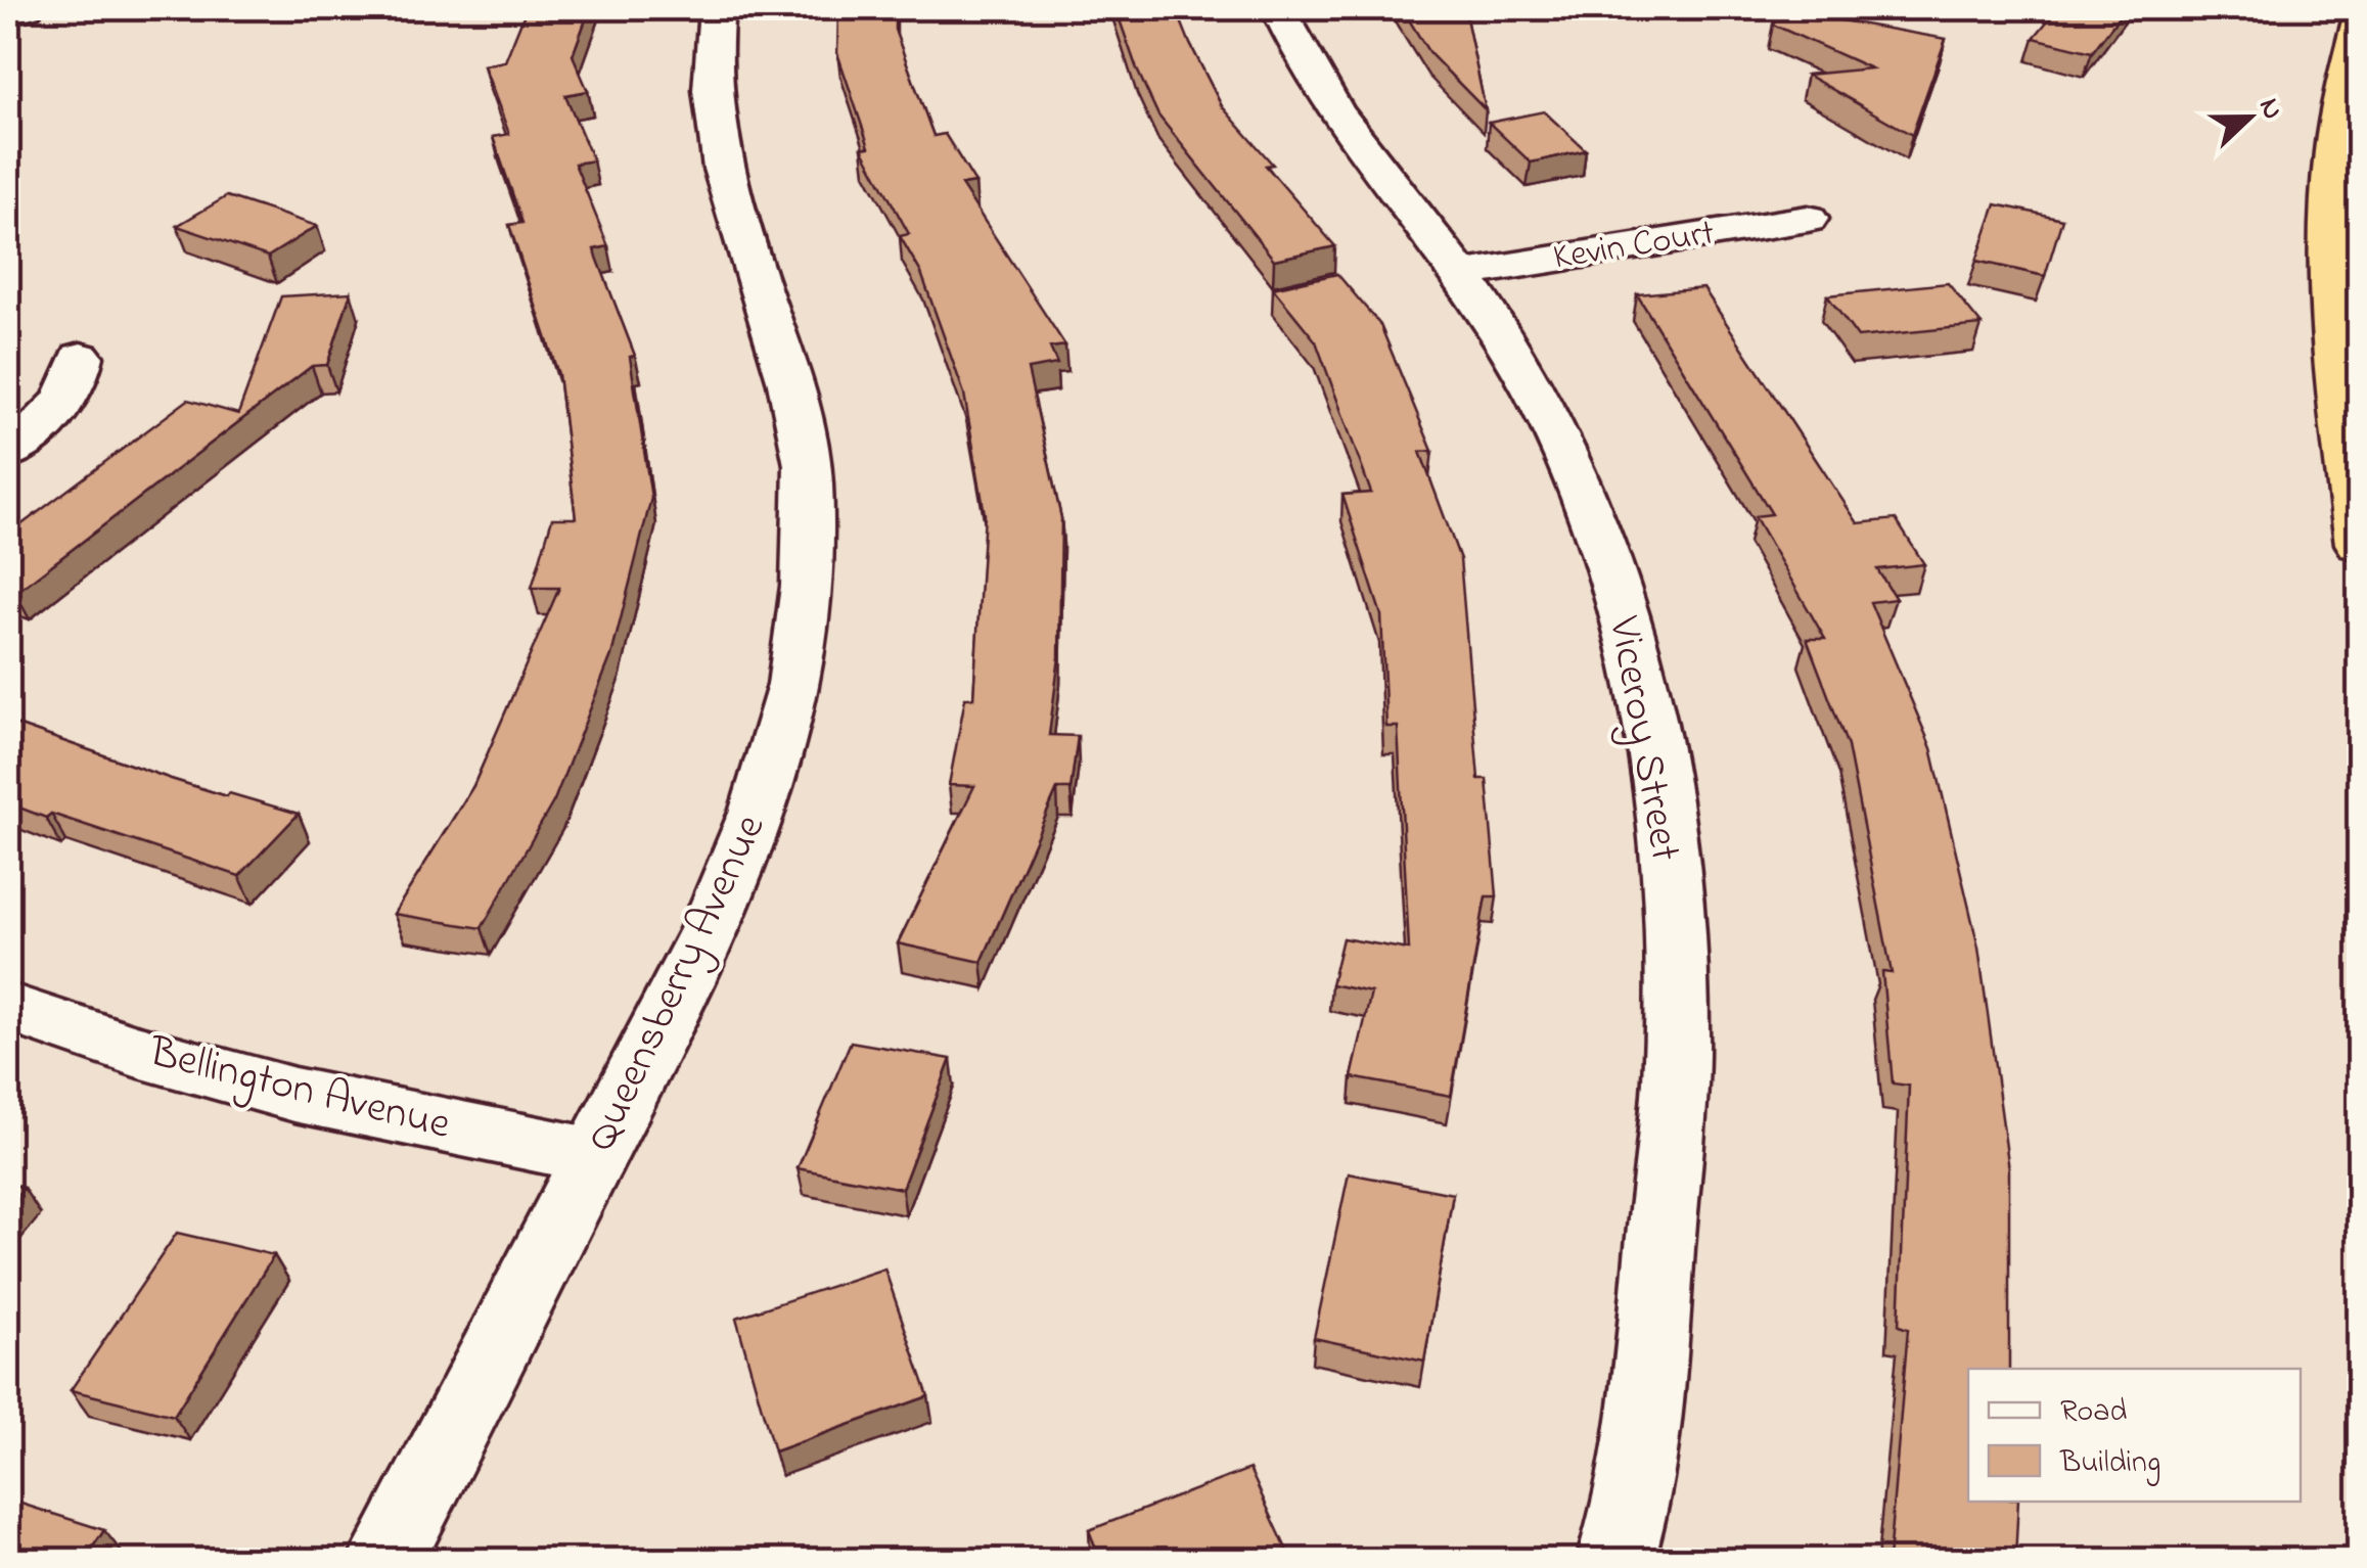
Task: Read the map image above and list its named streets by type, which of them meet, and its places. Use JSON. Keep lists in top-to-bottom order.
{
  "streets": {
    "street": [
      "Kevin Court",
      "Viceroy Street",
      "Queensberry Avenue",
      "Bellington Avenue"
    ]
  },
  "crossings": [
    ["Kevin Court", "Viceroy Street"],
    ["Queensberry Avenue", "Bellington Avenue"]
  ],
  "legend": ["Road", "Building"],
  "north": "right"
}
